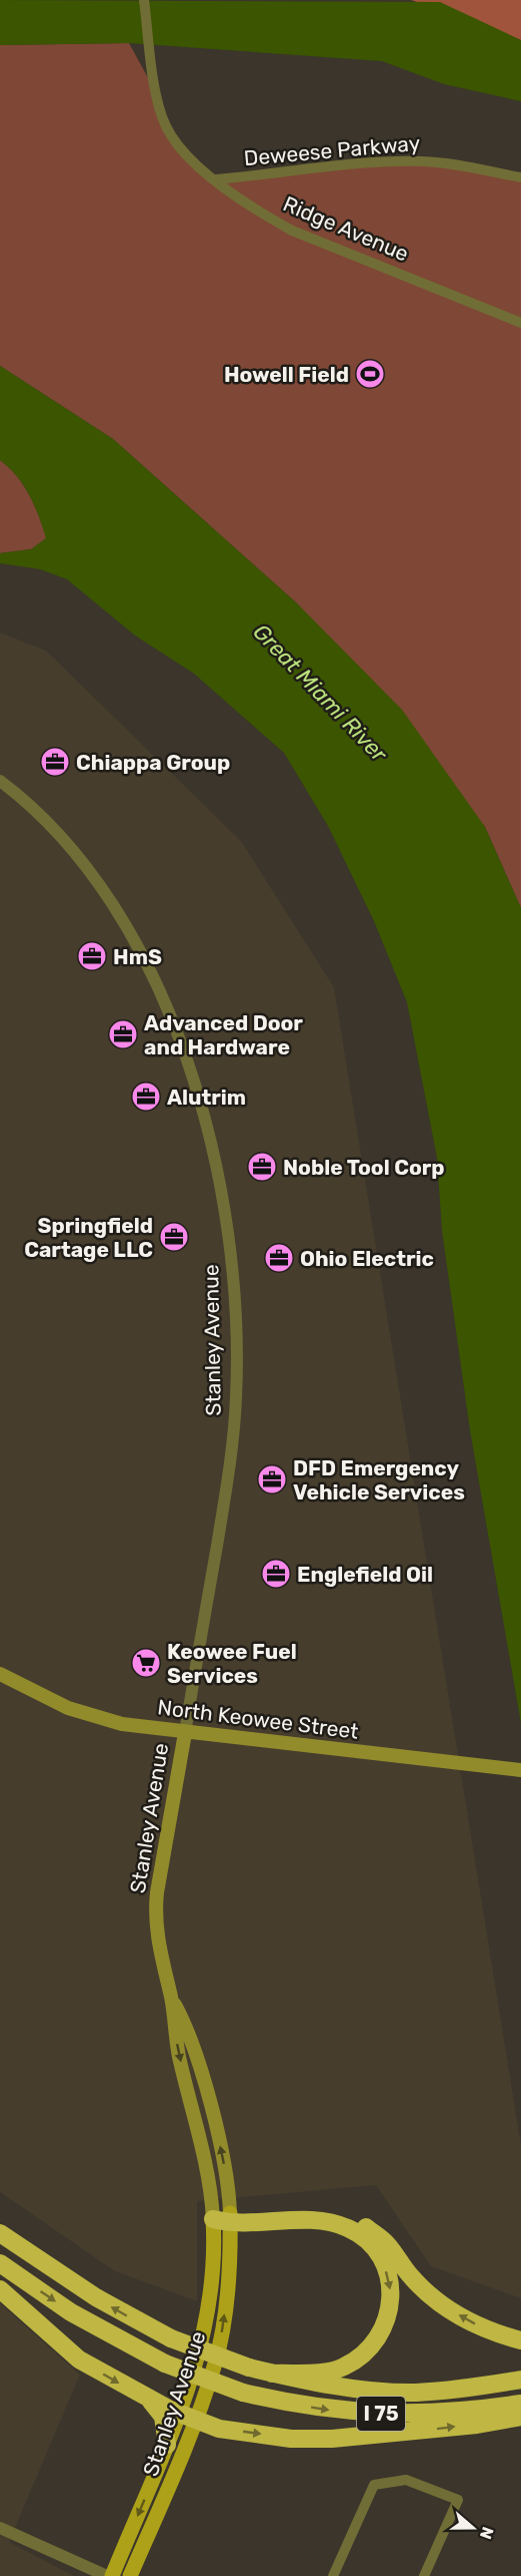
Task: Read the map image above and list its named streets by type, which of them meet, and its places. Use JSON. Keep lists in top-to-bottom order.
{
  "streets": {
    "highway": ["I 75"],
    "main road": ["Stanley Avenue", "North Keowee Street"],
    "street": ["Deweese Parkway", "Ridge Avenue"]
  },
  "crossings": [
    ["Deweese Parkway", "Ridge Avenue"],
    ["Stanley Avenue", "North Keowee Street"]
  ],
  "water": ["Great Miami River"],
  "places": {
    "sports": ["Howell Field"],
    "office": [
      "Chiappa Group",
      "HmS",
      "Advanced Door and Hardware",
      "Alutrim",
      "Noble Tool Corp",
      "Springfield Cartage LLC",
      "Ohio Electric",
      "DFD Emergency Vehicle Services",
      "Englefield Oil"
    ],
    "supermarket": ["Keowee Fuel Services"]
  },
  "north": "right"
}
